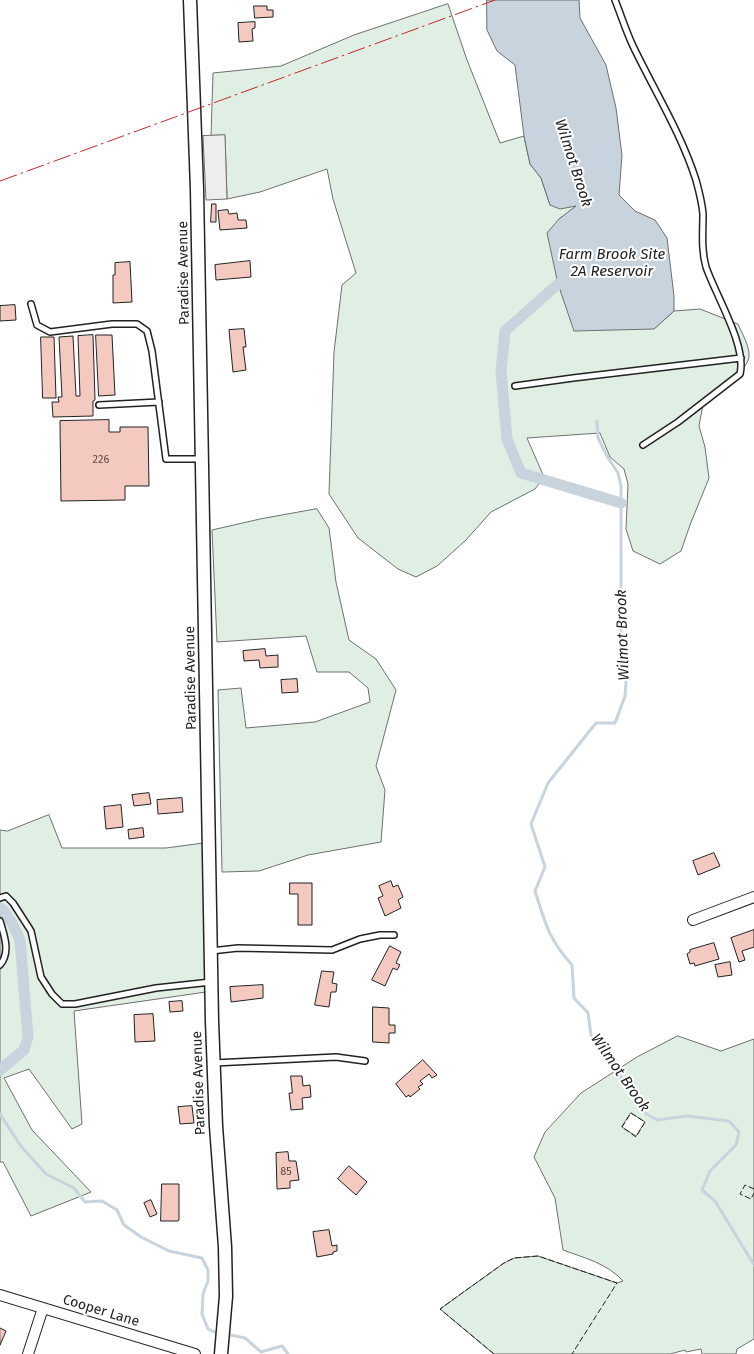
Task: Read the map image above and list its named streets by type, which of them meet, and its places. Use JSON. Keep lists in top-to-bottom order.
{
  "streets": {
    "street": ["Paradise Avenue", "Cooper Lane"]
  },
  "water": ["Wilmot Brook", "Farm Brook Site 2A Reservoir"],
  "house_numbers": ["226", "85"]
}
